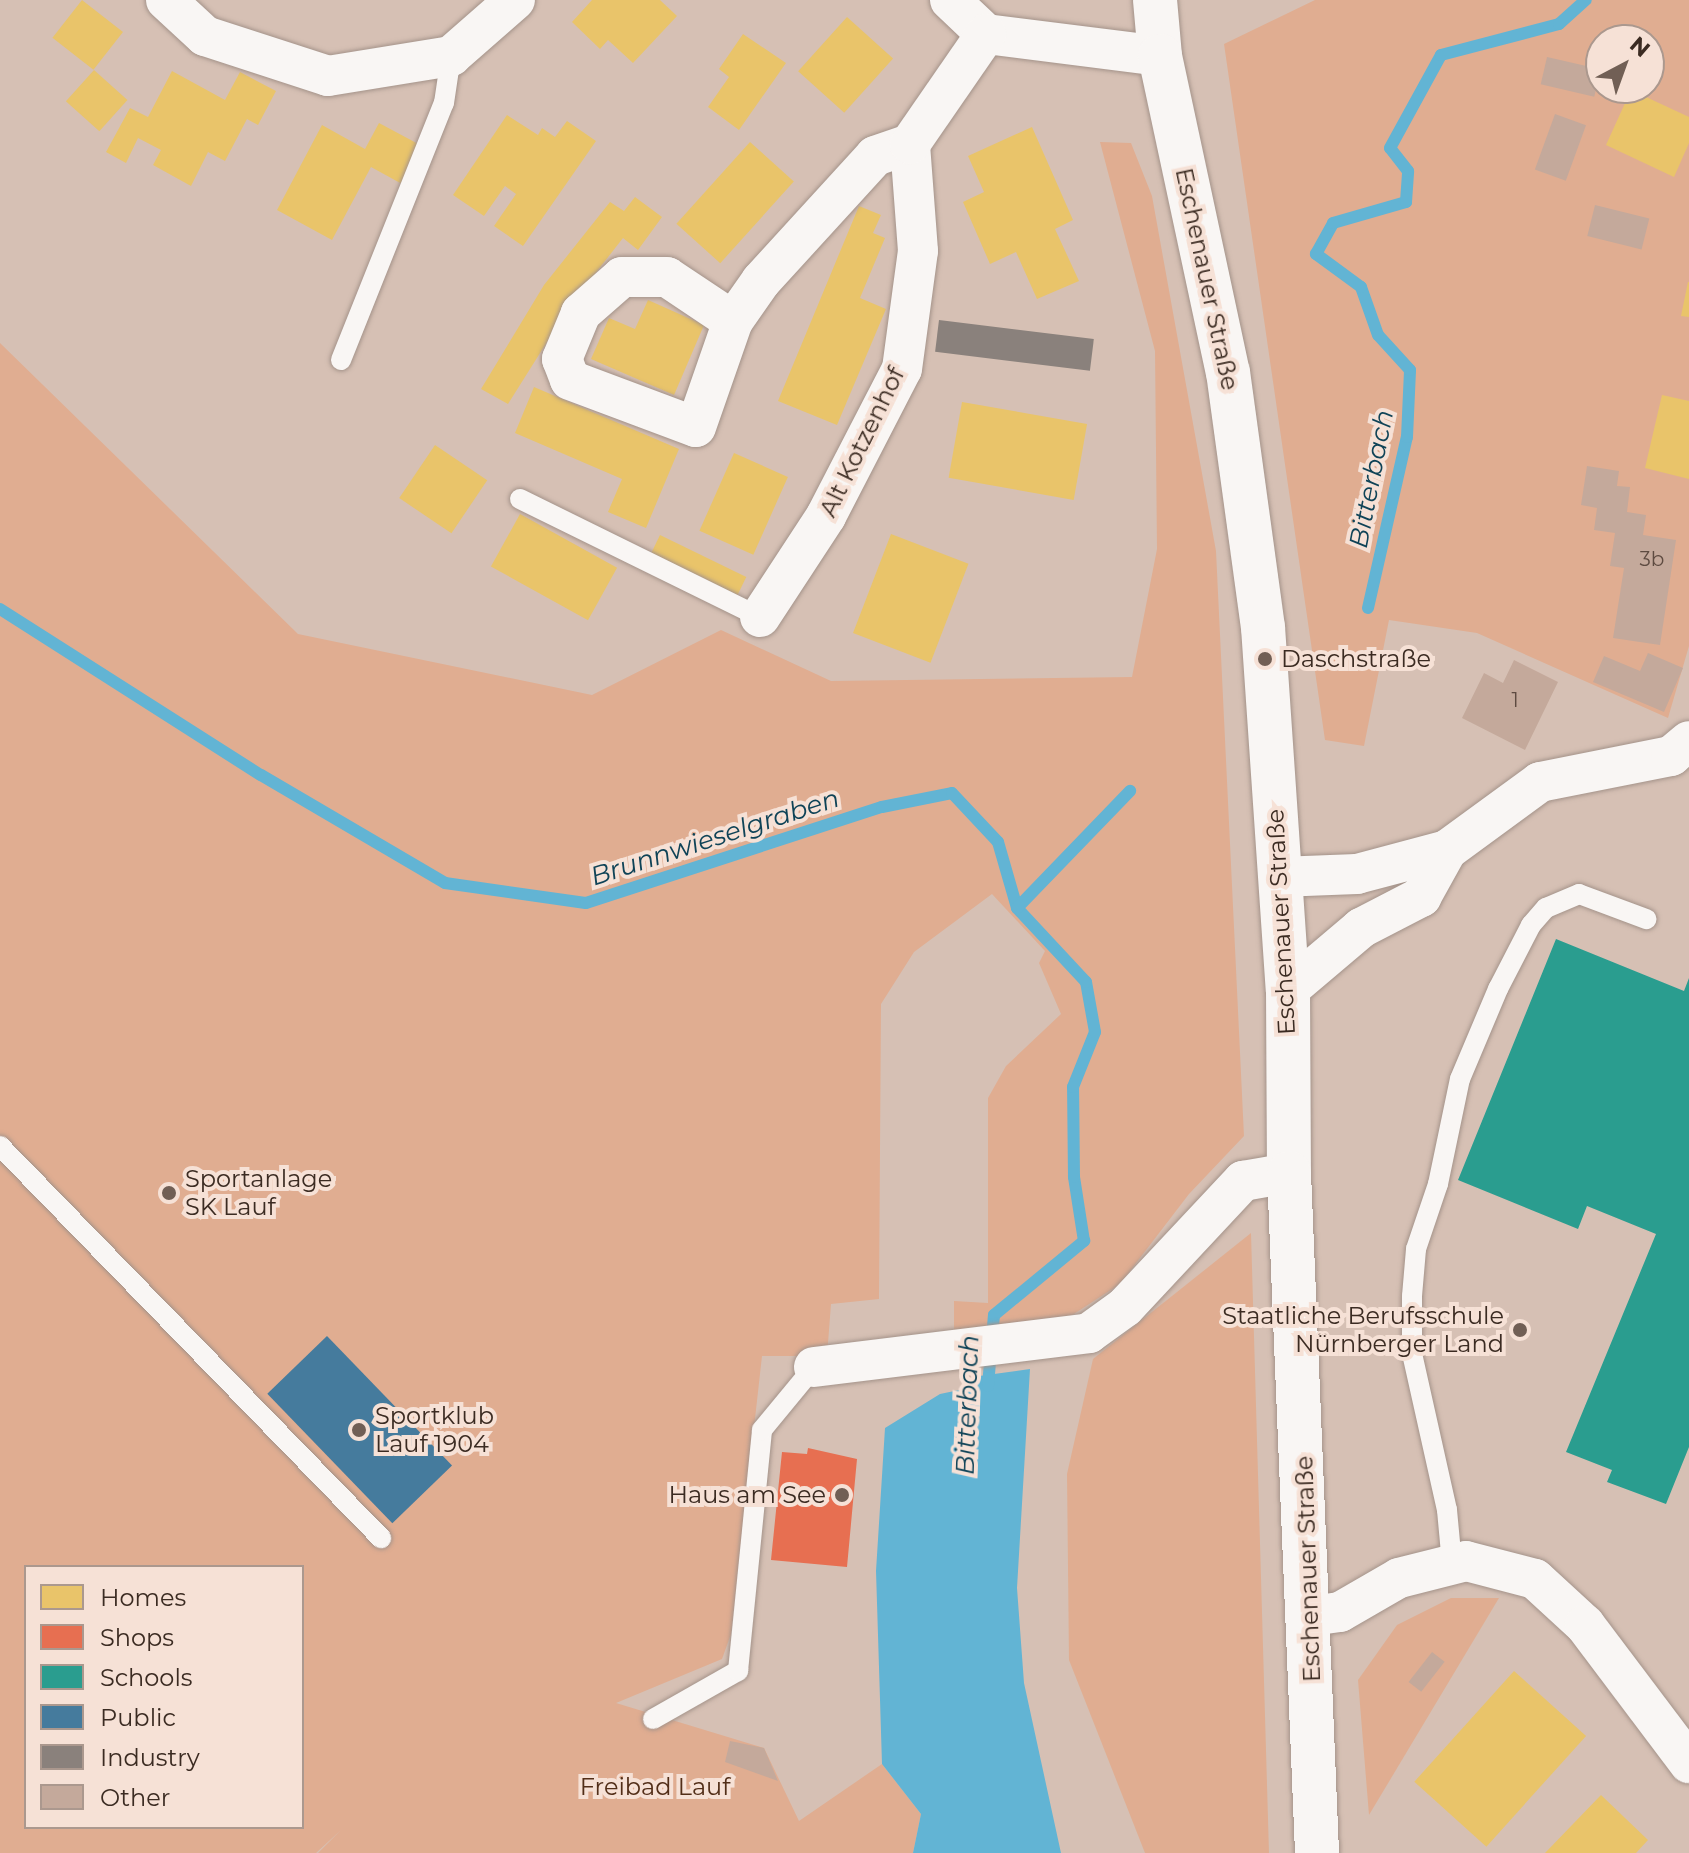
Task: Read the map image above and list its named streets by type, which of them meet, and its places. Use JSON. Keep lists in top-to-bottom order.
{
  "streets": {
    "main road": ["Eschenauer Straße"],
    "street": ["Alt Kotzenhof"]
  },
  "water": ["Bitterbach", "Brunnwieselgraben"],
  "parks": ["Freibad Lauf"],
  "places": [
    "Daschstraße",
    "Sportanlage SK Lauf",
    "Staatliche Berufsschule Nürnberger Land",
    "Sportklub Lauf 1904",
    "Haus am See"
  ],
  "house_numbers": ["3b", "1"],
  "legend": [
    "Homes",
    "Shops",
    "Schools",
    "Public",
    "Industry",
    "Other"
  ],
  "north": "top right"
}
